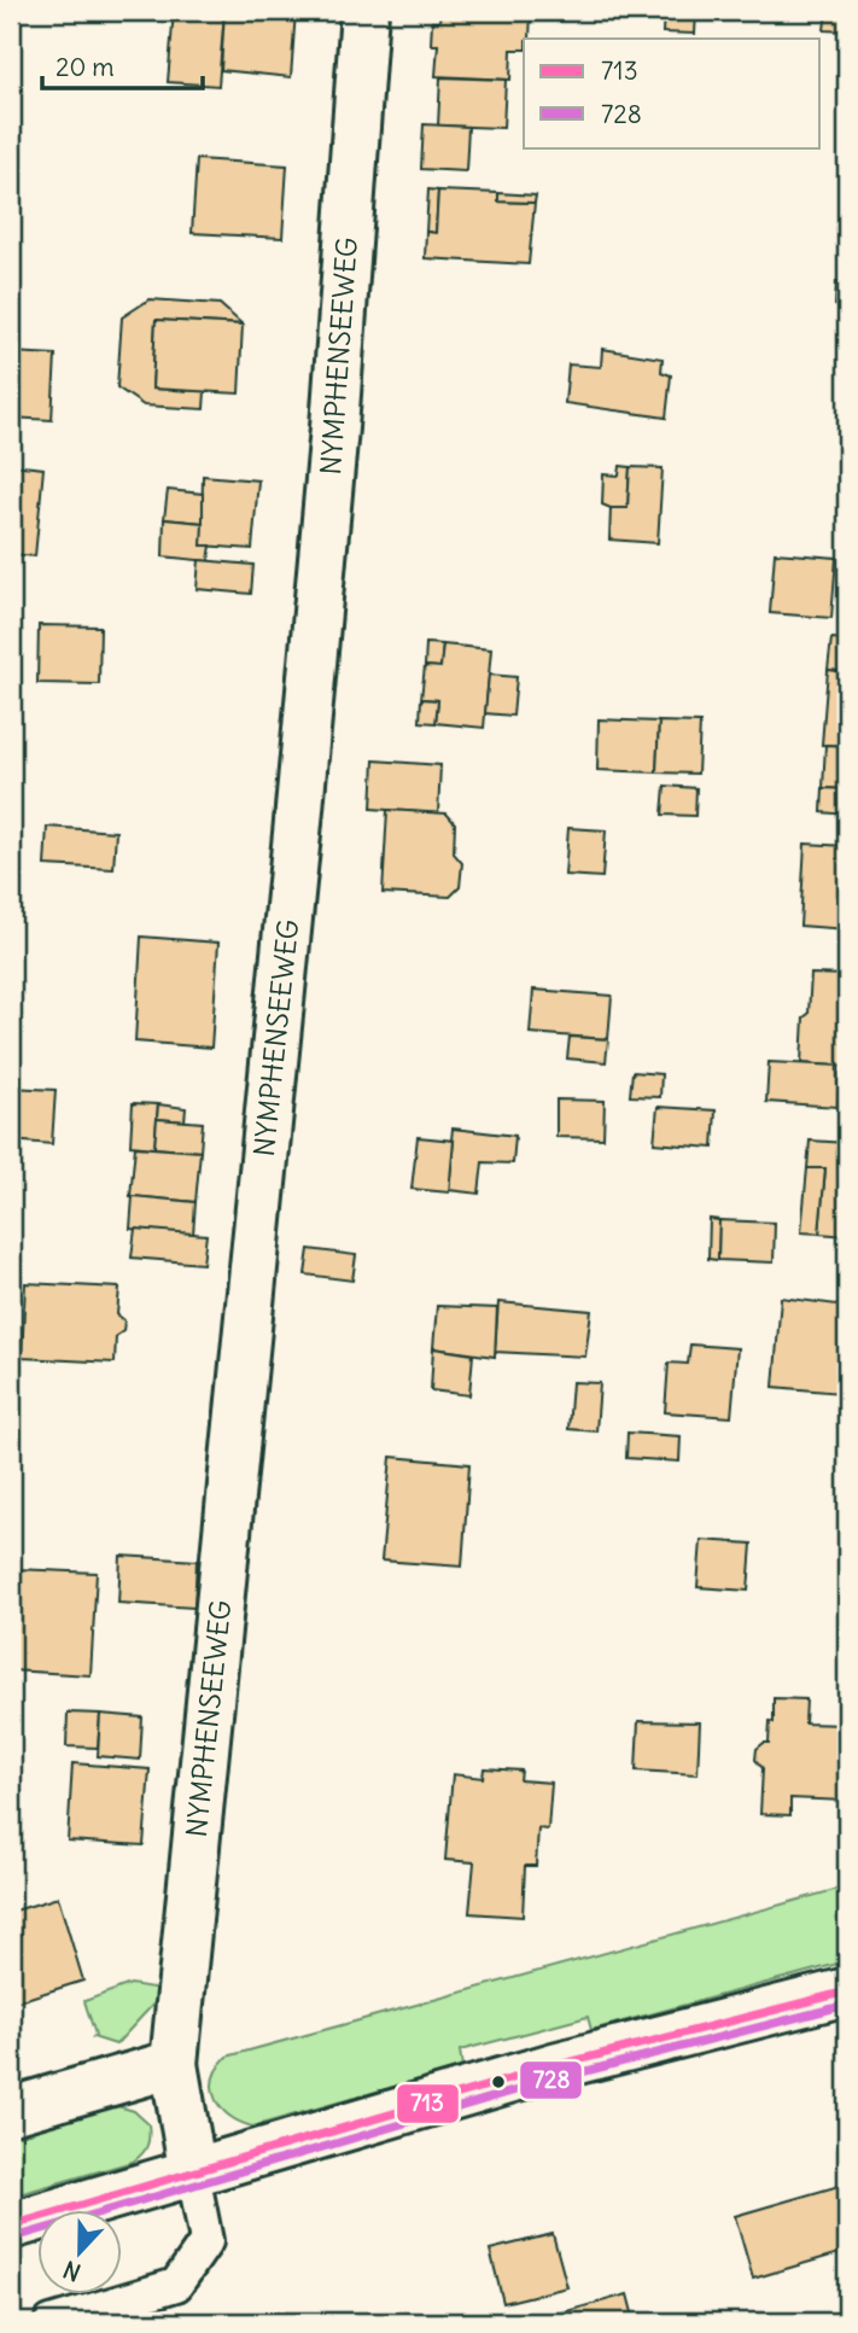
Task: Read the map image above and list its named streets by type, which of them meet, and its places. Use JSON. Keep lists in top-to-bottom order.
{
  "streets": {
    "street": ["NYMPHENSEEWEG"]
  },
  "lines": ["transit line 713", "transit line 728"],
  "legend": ["713", "728"],
  "scale_bar": "20 m",
  "north": "bottom"
}
